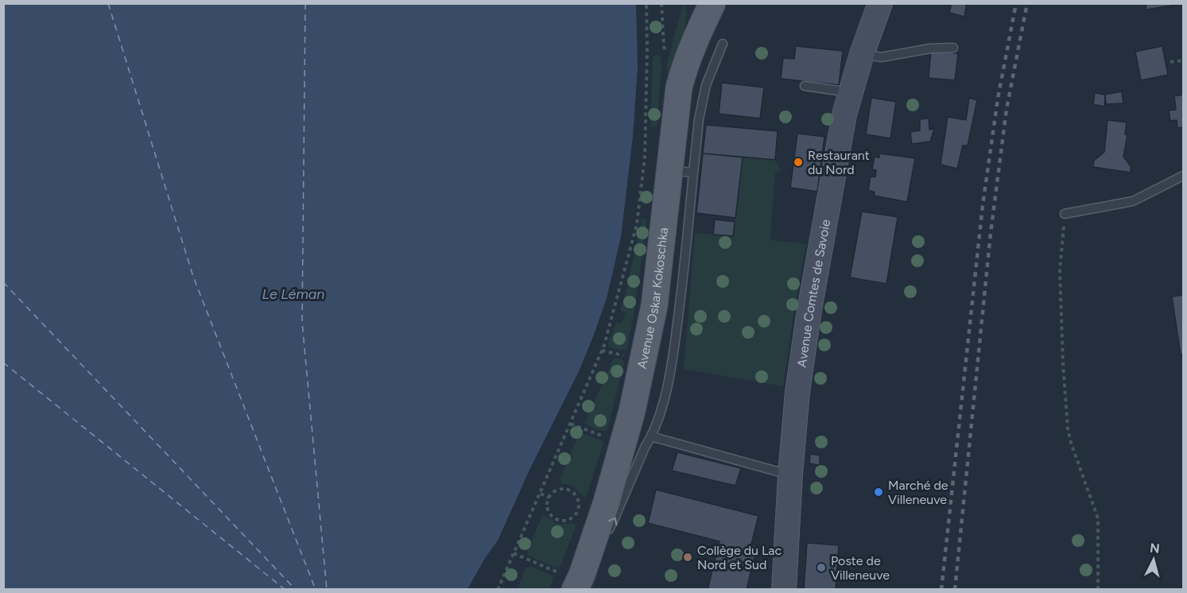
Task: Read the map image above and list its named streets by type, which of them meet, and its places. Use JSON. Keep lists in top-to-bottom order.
{
  "streets": {
    "main road": ["Avenue Oskar Kokoschka"],
    "street": ["Avenue Comtes de Savoie"]
  },
  "water": ["Le Léman"],
  "places": [
    "Restaurant du Nord",
    "Marché de Villeneuve",
    "Collège du Lac Nord et Sud",
    "Poste de Villeneuve"
  ],
  "north": "top"
}
